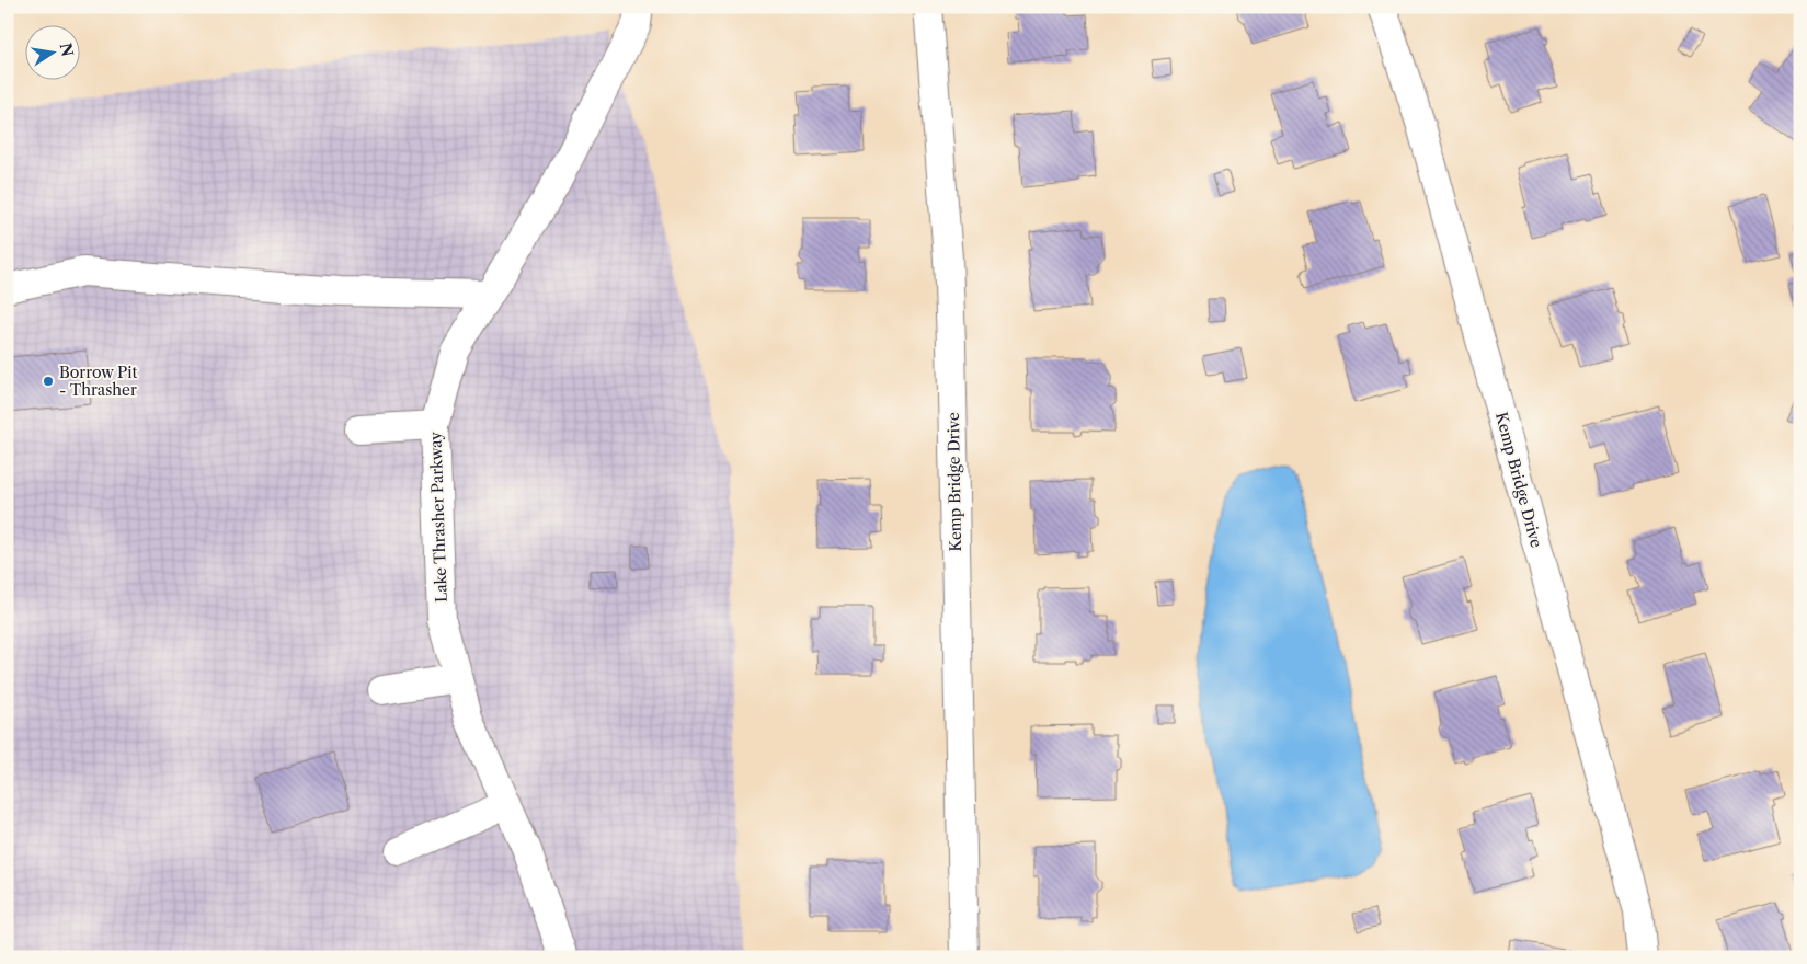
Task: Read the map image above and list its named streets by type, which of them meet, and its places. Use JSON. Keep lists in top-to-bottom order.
{
  "streets": {
    "street": ["Kemp Bridge Drive", "Lake Thrasher Parkway"]
  },
  "places": ["Borrow Pit - Thrasher"],
  "north": "right"
}
